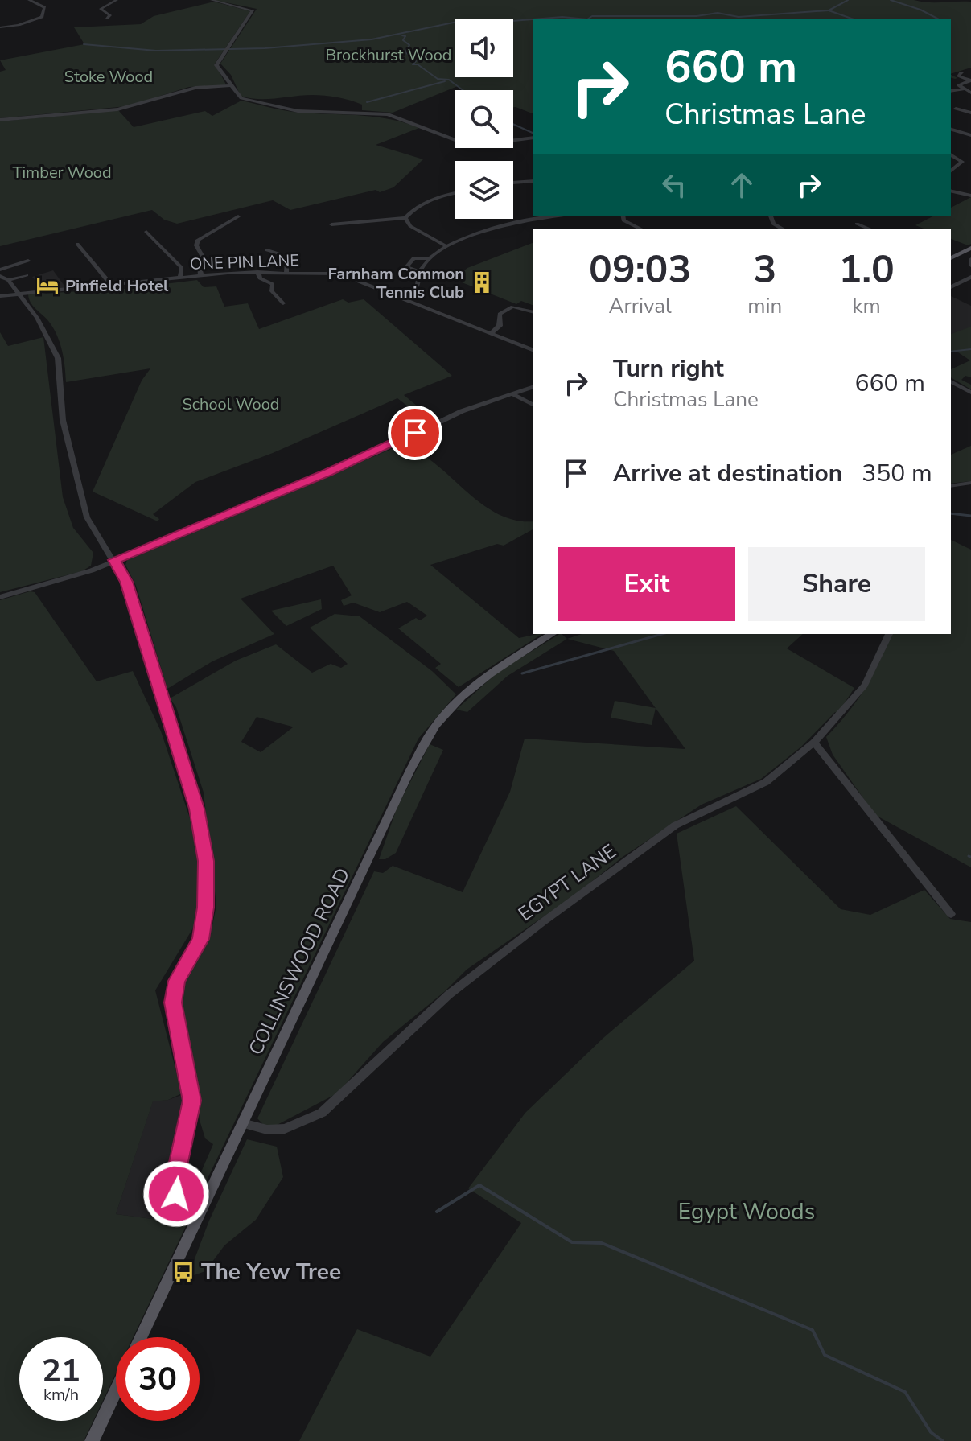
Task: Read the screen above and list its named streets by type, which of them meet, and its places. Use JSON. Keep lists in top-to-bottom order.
{
  "streets": {
    "main road": ["COLLINSWOOD ROAD"],
    "street": ["ONE PIN LANE", "EGYPT LANE"]
  },
  "crossings": [
    ["EGYPT LANE", "COLLINSWOOD ROAD"]
  ],
  "parks": [
    "Brockhurst Wood",
    "Stoke Wood",
    "Timber Wood",
    "School Wood",
    "Egypt Woods"
  ],
  "places": {
    "building": ["Farnham Common Tennis Club"],
    "hotel": ["Pinfield Hotel"],
    "bus stop": ["The Yew Tree"]
  },
  "page": {
    "turn": ["660 m", "Christmas Lane"],
    "eta": [
      "09:03",
      "Arrival",
      "3",
      "min",
      "1.0",
      "km"
    ],
    "list": [
      {
        "name": "Turn right",
        "note": "Christmas Lane",
        "value": "660 m"
      },
      {
        "name": "Arrive at destination",
        "value": "350 m"
      }
    ],
    "buttons": ["Exit", "Share"],
    "speed": "21 km/h",
    "limit": "30"
  }
}
